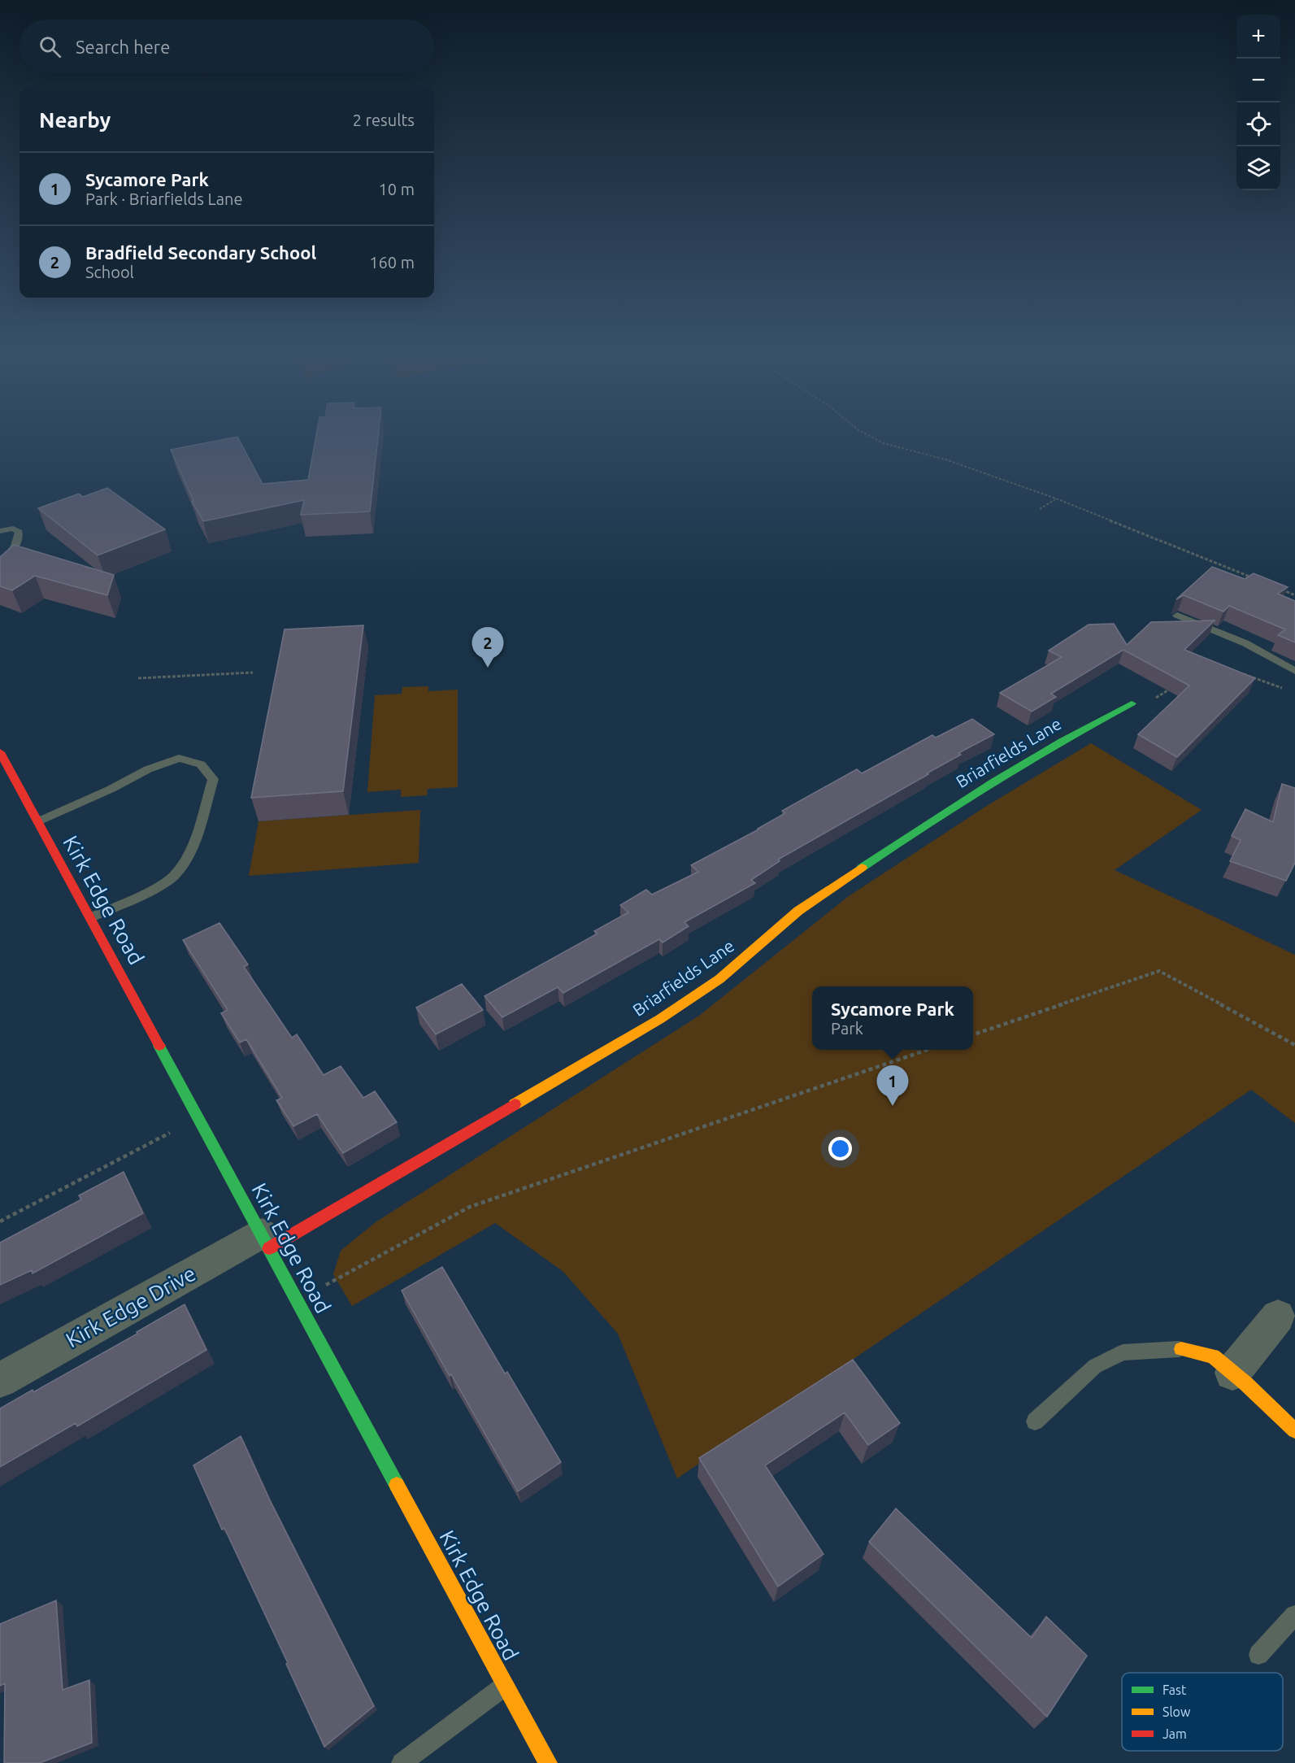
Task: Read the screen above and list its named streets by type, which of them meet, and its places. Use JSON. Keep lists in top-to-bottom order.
{
  "streets": {
    "street": ["Briarfields Lane", "Kirk Edge Road", "Kirk Edge Drive"]
  },
  "crossings": [
    ["Briarfields Lane", "Kirk Edge Road"],
    ["Briarfields Lane", "Kirk Edge Drive"],
    ["Kirk Edge Road", "Kirk Edge Drive"]
  ],
  "legend": ["Fast", "Slow", "Jam"],
  "page": {
    "map_buttons": ["+", "−"],
    "search": "Search here",
    "heading": ["Nearby", "2 results"],
    "list": [
      {
        "mark": "1",
        "name": "Sycamore Park",
        "note": "Park · Briarfields Lane",
        "value": "10 m"
      },
      {
        "mark": "2",
        "name": "Bradfield Secondary School",
        "note": "School",
        "value": "160 m"
      }
    ],
    "pins": ["2", "1"],
    "popup": ["Sycamore Park", "Park"]
  }
}
